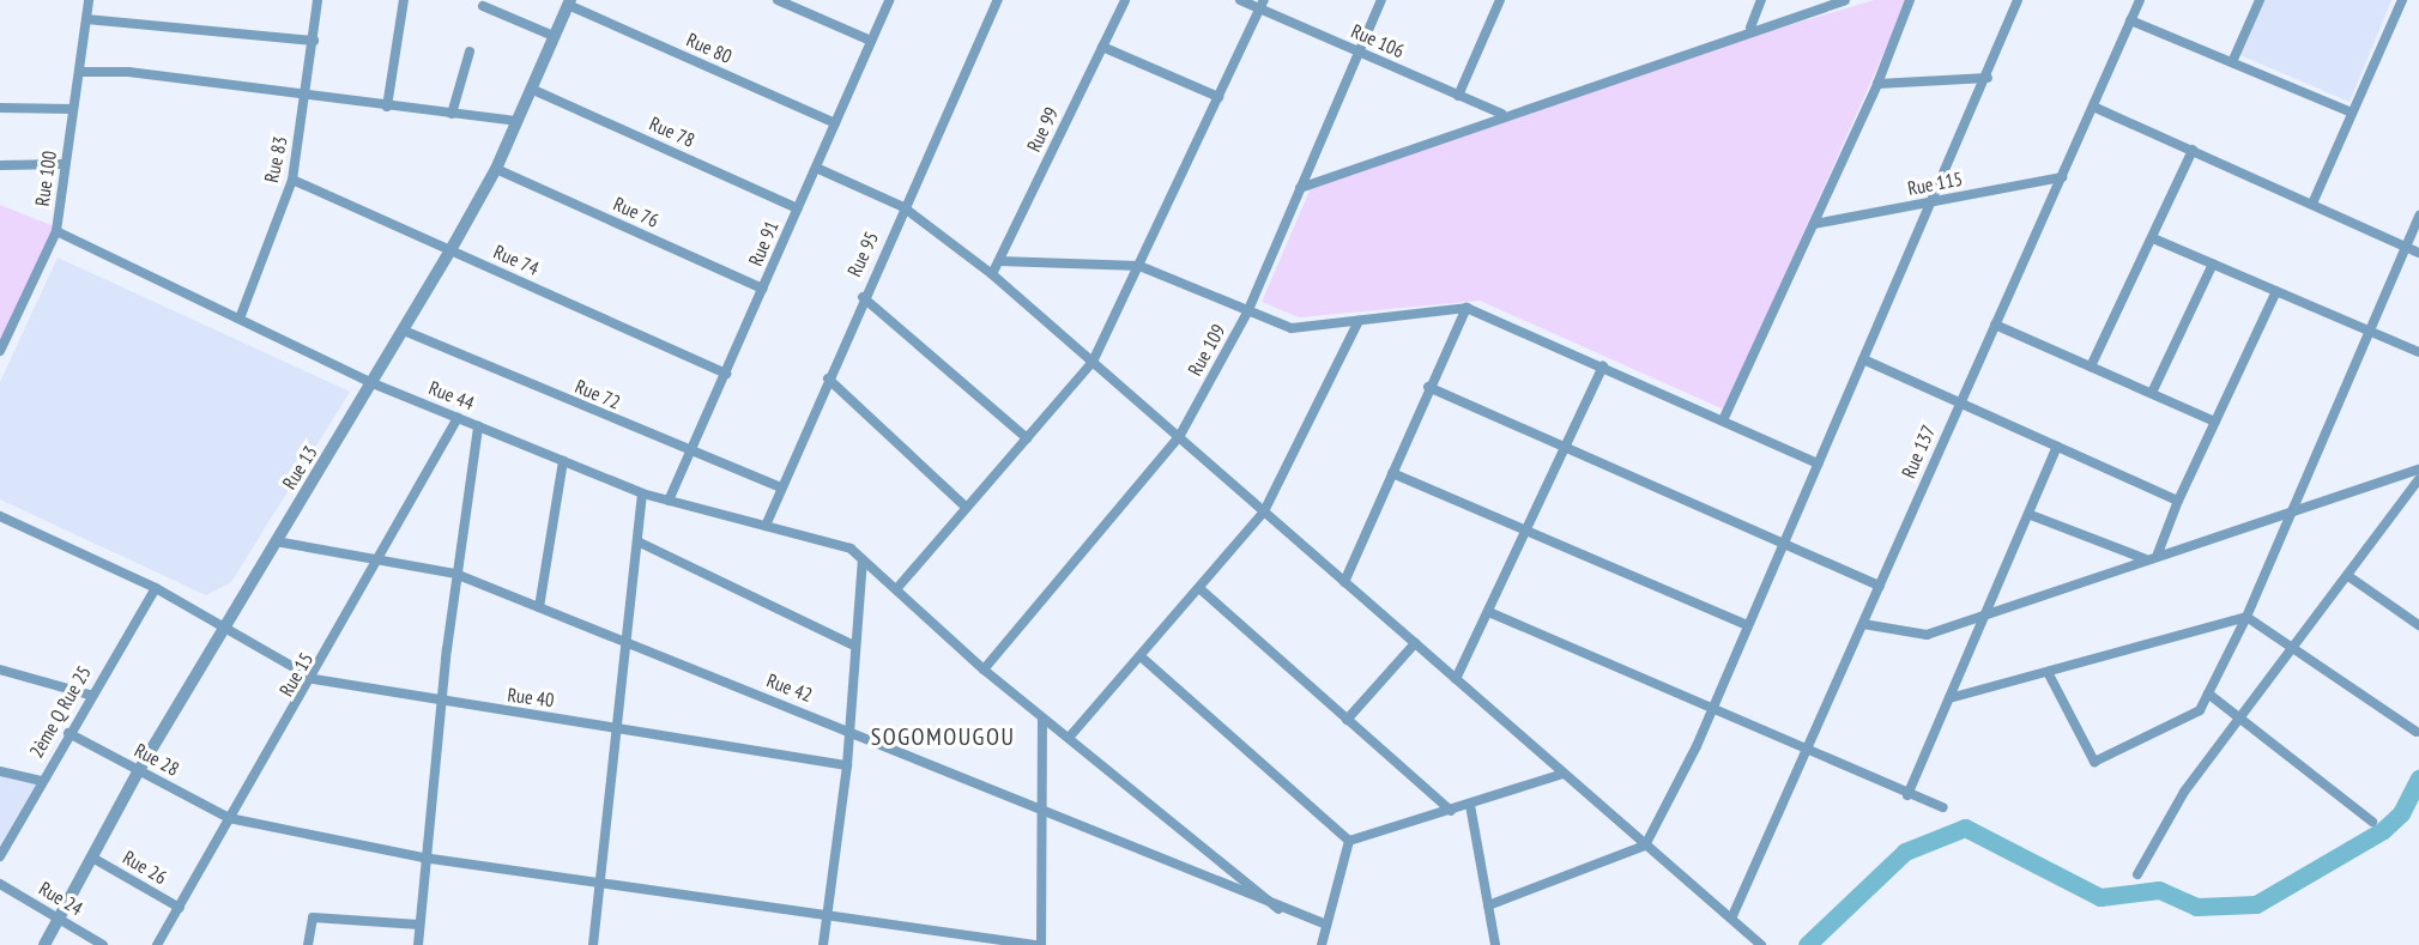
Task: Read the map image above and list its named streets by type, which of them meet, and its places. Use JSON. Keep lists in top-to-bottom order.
{
  "streets": {
    "street": [
      "Rue 106",
      "Rue 80",
      "Rue 99",
      "Rue 78",
      "Rue 83",
      "Rue 100",
      "Rue 115",
      "Rue 76",
      "Rue 91",
      "Rue 95",
      "Rue 74",
      "Rue 109",
      "Rue 72",
      "Rue 44",
      "Rue 137",
      "Rue 13",
      "Rue 15",
      "Rue 42",
      "Rue 40",
      "2ème Q Rue 25",
      "Rue 28",
      "Rue 26",
      "Rue 24"
    ]
  },
  "crossings": [
    ["Rue 106", "Rue 109"],
    ["Rue 80", "Rue 91"],
    ["Rue 80", "Rue 13"],
    ["Rue 78", "Rue 91"],
    ["Rue 78", "Rue 13"],
    ["Rue 83", "Rue 74"],
    ["Rue 83", "Rue 44"],
    ["Rue 100", "Rue 44"],
    ["Rue 115", "Rue 137"],
    ["Rue 76", "Rue 91"],
    ["Rue 76", "Rue 13"],
    ["Rue 91", "Rue 74"],
    ["Rue 91", "Rue 72"],
    ["Rue 91", "Rue 44"],
    ["Rue 95", "Rue 72"],
    ["Rue 95", "Rue 44"],
    ["Rue 74", "Rue 13"],
    ["Rue 109", "Rue 42"],
    ["Rue 72", "Rue 13"],
    ["Rue 44", "Rue 13"],
    ["Rue 44", "Rue 15"],
    ["Rue 44", "Rue 42"],
    ["Rue 13", "Rue 42"],
    ["Rue 13", "Rue 40"],
    ["Rue 13", "Rue 28"],
    ["Rue 13", "Rue 26"],
    ["Rue 13", "Rue 24"],
    ["Rue 15", "Rue 42"],
    ["Rue 15", "Rue 40"],
    ["Rue 15", "Rue 28"],
    ["Rue 15", "Rue 26"],
    ["Rue 40", "2ème Q Rue 25"],
    ["2ème Q Rue 25", "Rue 28"]
  ],
  "districts": ["SOGOMOUGOU"]
}
